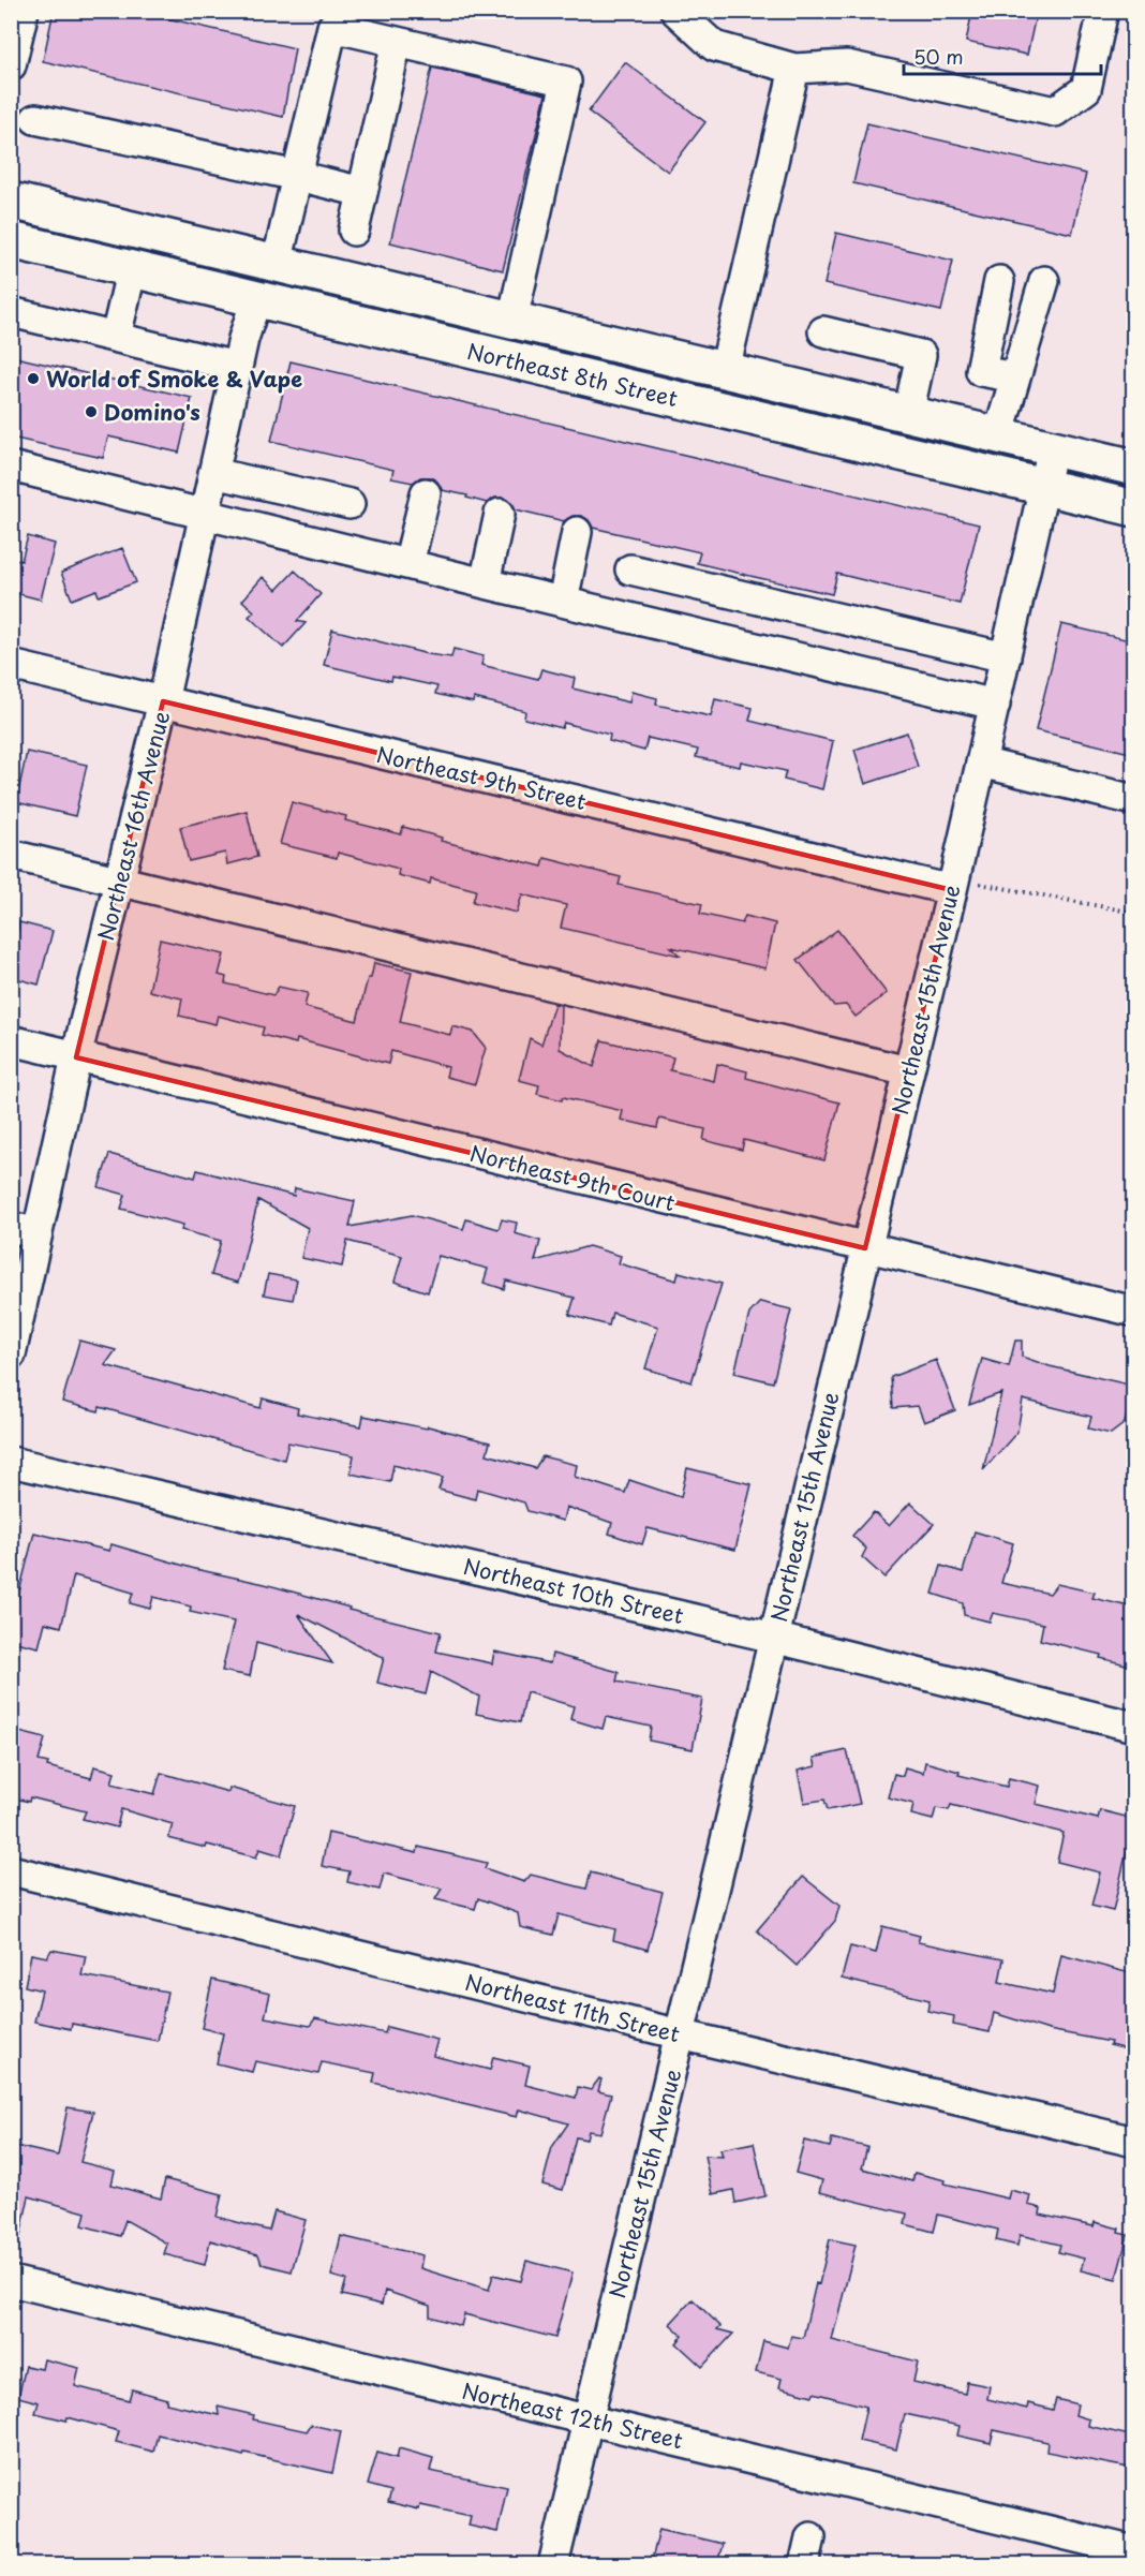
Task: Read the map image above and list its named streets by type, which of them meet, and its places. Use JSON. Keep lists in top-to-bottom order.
{
  "streets": {
    "main road": ["Northeast 8th Street"],
    "street": [
      "Northeast 9th Street",
      "Northeast 16th Avenue",
      "Northeast 15th Avenue",
      "Northeast 9th Court",
      "Northeast 10th Street",
      "Northeast 11th Street",
      "Northeast 12th Street"
    ]
  },
  "crossings": [
    ["Northeast 8th Street", "Northeast 16th Avenue"],
    ["Northeast 8th Street", "Northeast 15th Avenue"],
    ["Northeast 9th Street", "Northeast 16th Avenue"],
    ["Northeast 9th Street", "Northeast 15th Avenue"],
    ["Northeast 16th Avenue", "Northeast 9th Court"],
    ["Northeast 15th Avenue", "Northeast 9th Court"],
    ["Northeast 15th Avenue", "Northeast 10th Street"],
    ["Northeast 15th Avenue", "Northeast 11th Street"],
    ["Northeast 15th Avenue", "Northeast 12th Street"]
  ],
  "places": ["World of Smoke & Vape", "Domino's"],
  "scale_bar": "50 m"
}
